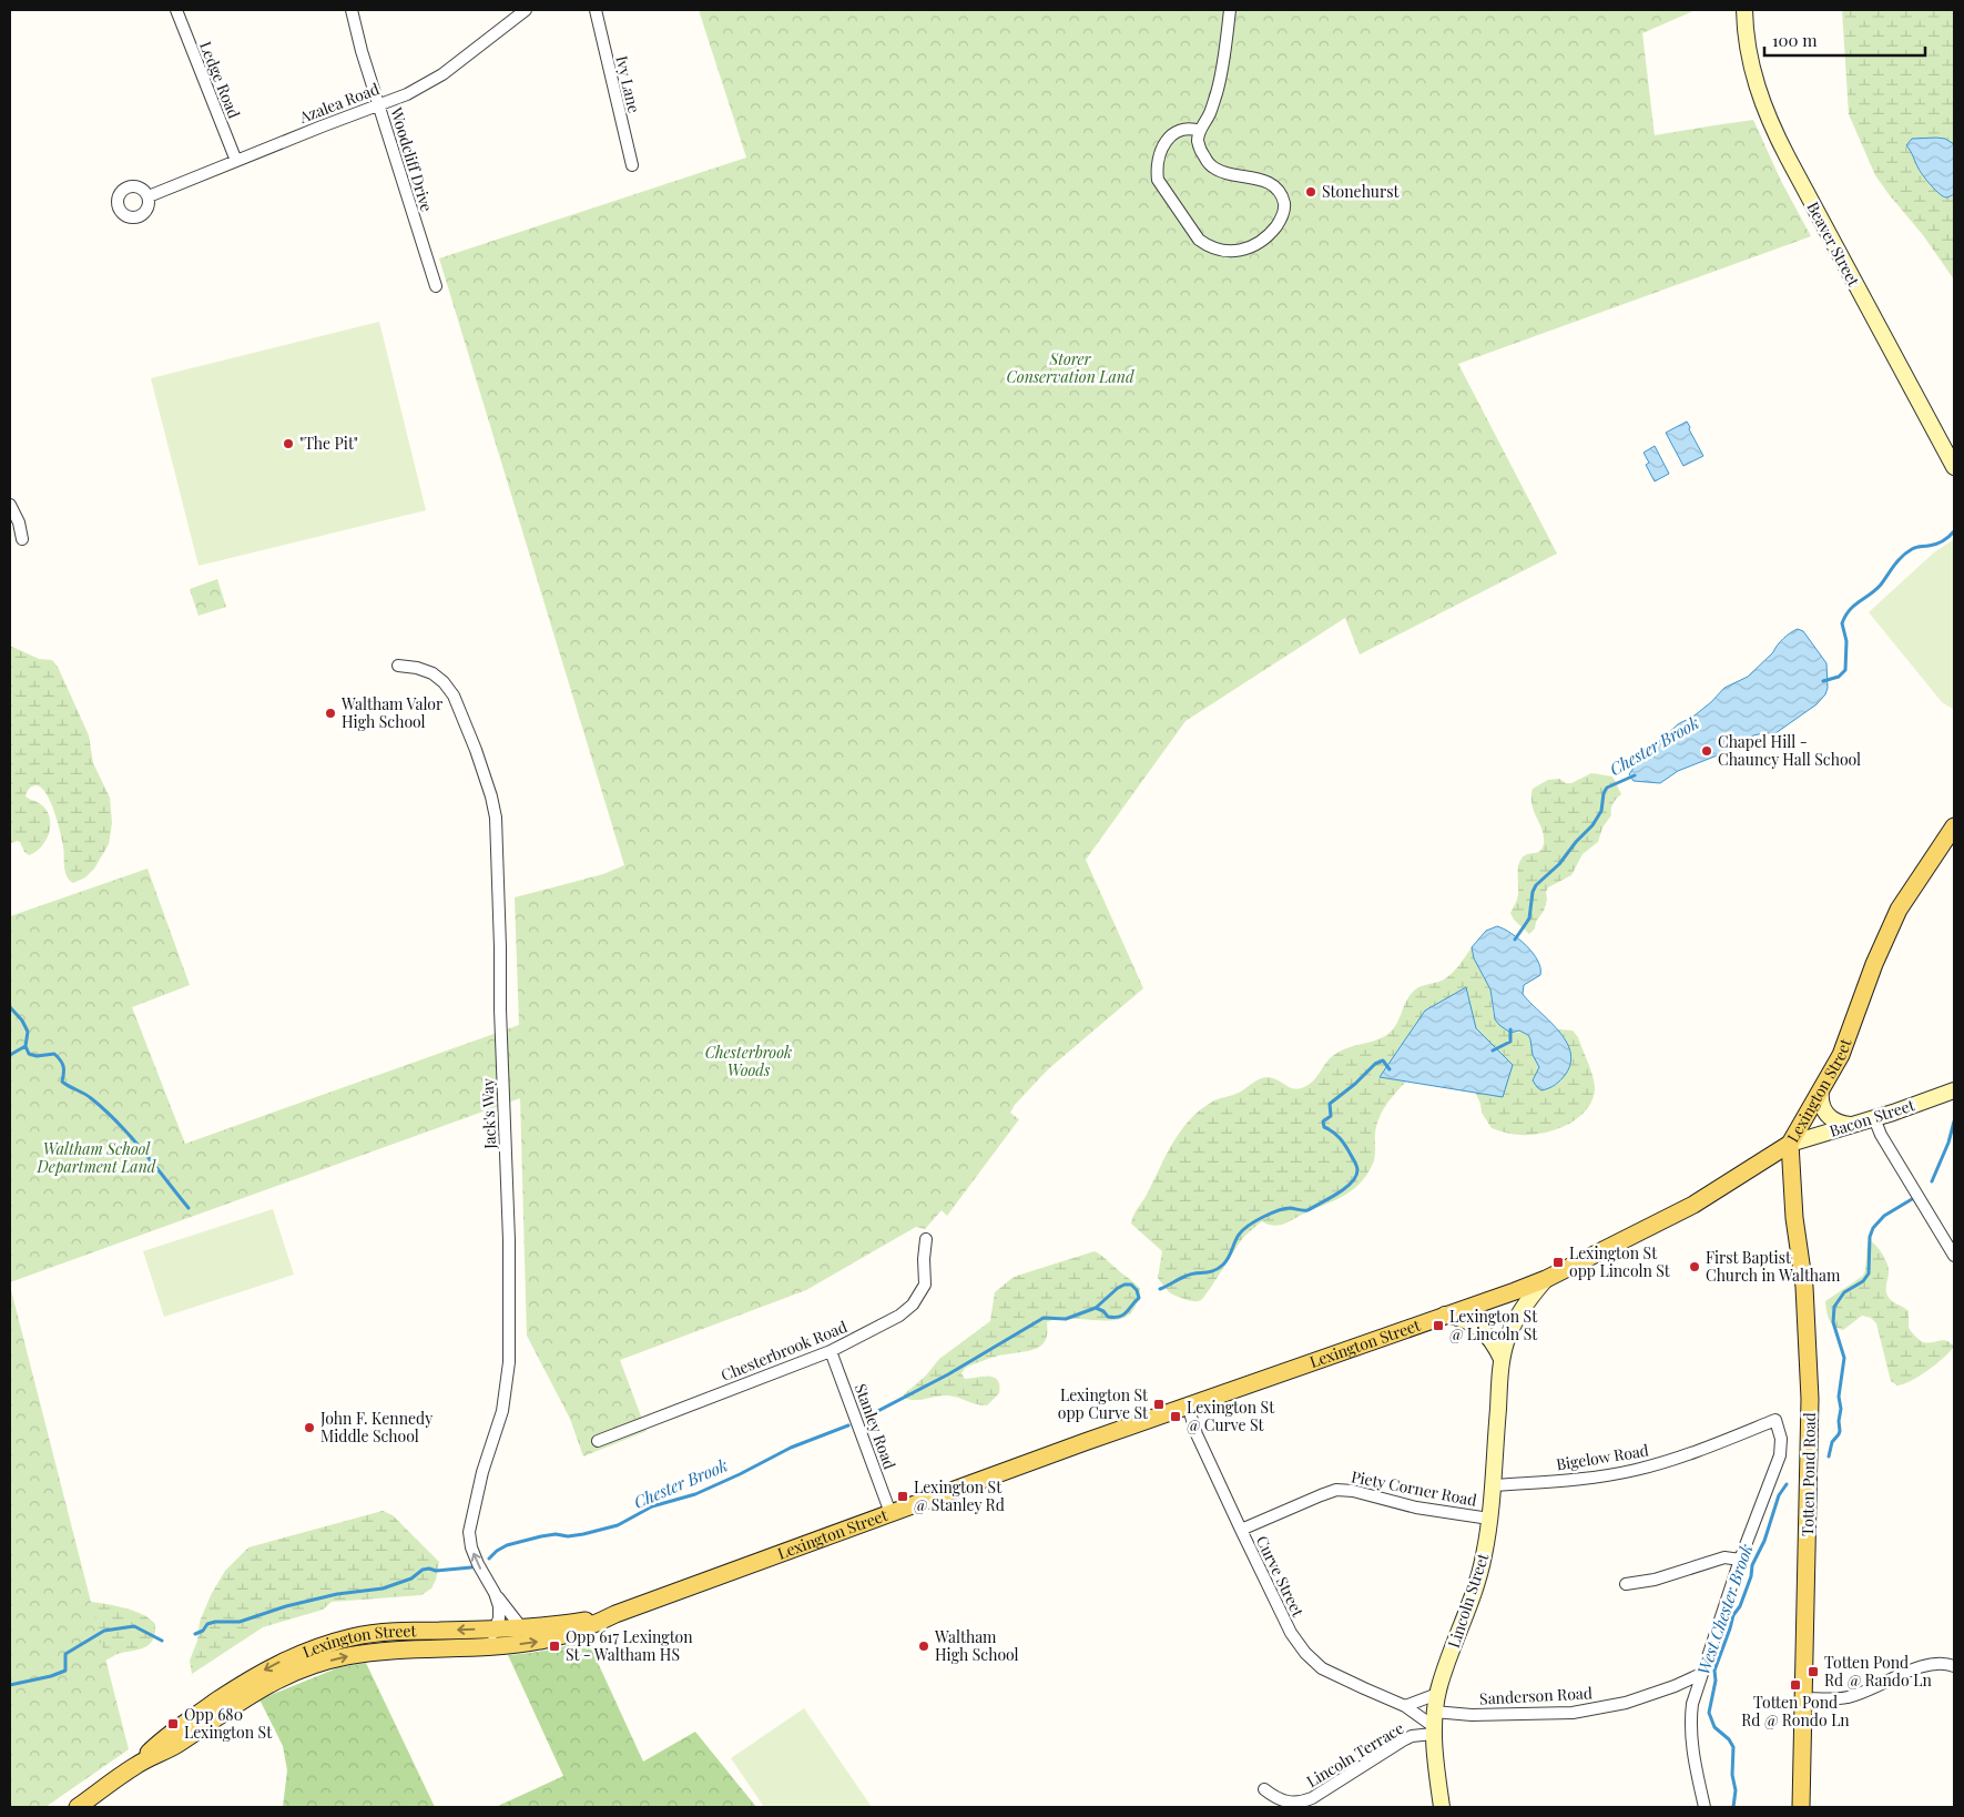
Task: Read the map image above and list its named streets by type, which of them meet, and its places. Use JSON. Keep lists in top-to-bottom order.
{
  "streets": {
    "main road": [
      "Beaver Street",
      "Lexington Street",
      "Bacon Street",
      "Totten Pond Road",
      "Lincoln Street"
    ],
    "street": [
      "Ledge Road",
      "Ivy Lane",
      "Azalea Road",
      "Woodcliff Drive",
      "Jack's Way",
      "Chesterbrook Road",
      "Stanley Road",
      "Bigelow Road",
      "Piety Corner Road",
      "Curve Street",
      "Sanderson Road",
      "Lincoln Terrace"
    ]
  },
  "crossings": [
    ["Ledge Road", "Azalea Road"],
    ["Azalea Road", "Woodcliff Drive"],
    ["Lexington Street", "Jack's Way"],
    ["Lexington Street", "Bacon Street"],
    ["Lexington Street", "Stanley Road"],
    ["Lexington Street", "Totten Pond Road"],
    ["Lexington Street", "Curve Street"],
    ["Lexington Street", "Lincoln Street"],
    ["Bacon Street", "Totten Pond Road"],
    ["Chesterbrook Road", "Stanley Road"],
    ["Bigelow Road", "Lincoln Street"],
    ["Piety Corner Road", "Curve Street"],
    ["Piety Corner Road", "Lincoln Street"],
    ["Curve Street", "Lincoln Street"],
    ["Curve Street", "Sanderson Road"],
    ["Curve Street", "Lincoln Terrace"],
    ["Lincoln Street", "Sanderson Road"],
    ["Lincoln Street", "Lincoln Terrace"],
    ["Sanderson Road", "Lincoln Terrace"]
  ],
  "one_way": ["Jack's Way"],
  "water": ["Chester Brook", "West Chester Brook"],
  "parks": ["Storer Conservation Land", "Chesterbrook Woods", "Waltham School Department Land"],
  "places": {
    "other": [
      "Stonehurst",
      "\"The Pit\"",
      "Waltham Valor High School",
      "Chapel Hill - Chauncy Hall School",
      "First Baptist Church in Waltham",
      "John F. Kennedy Middle School",
      "Waltham High School"
    ],
    "transit": [
      "Lexington St opp Lincoln St",
      "Lexington St @ Lincoln St",
      "Lexington St opp Curve St",
      "Lexington St @ Curve St",
      "Lexington St @ Stanley Rd",
      "Opp 617 Lexington St - Waltham HS",
      "Totten Pond Rd @ Rando Ln",
      "Totten Pond Rd @ Rondo Ln",
      "Opp 680 Lexington St"
    ]
  },
  "scale_bar": "100 m"
}
